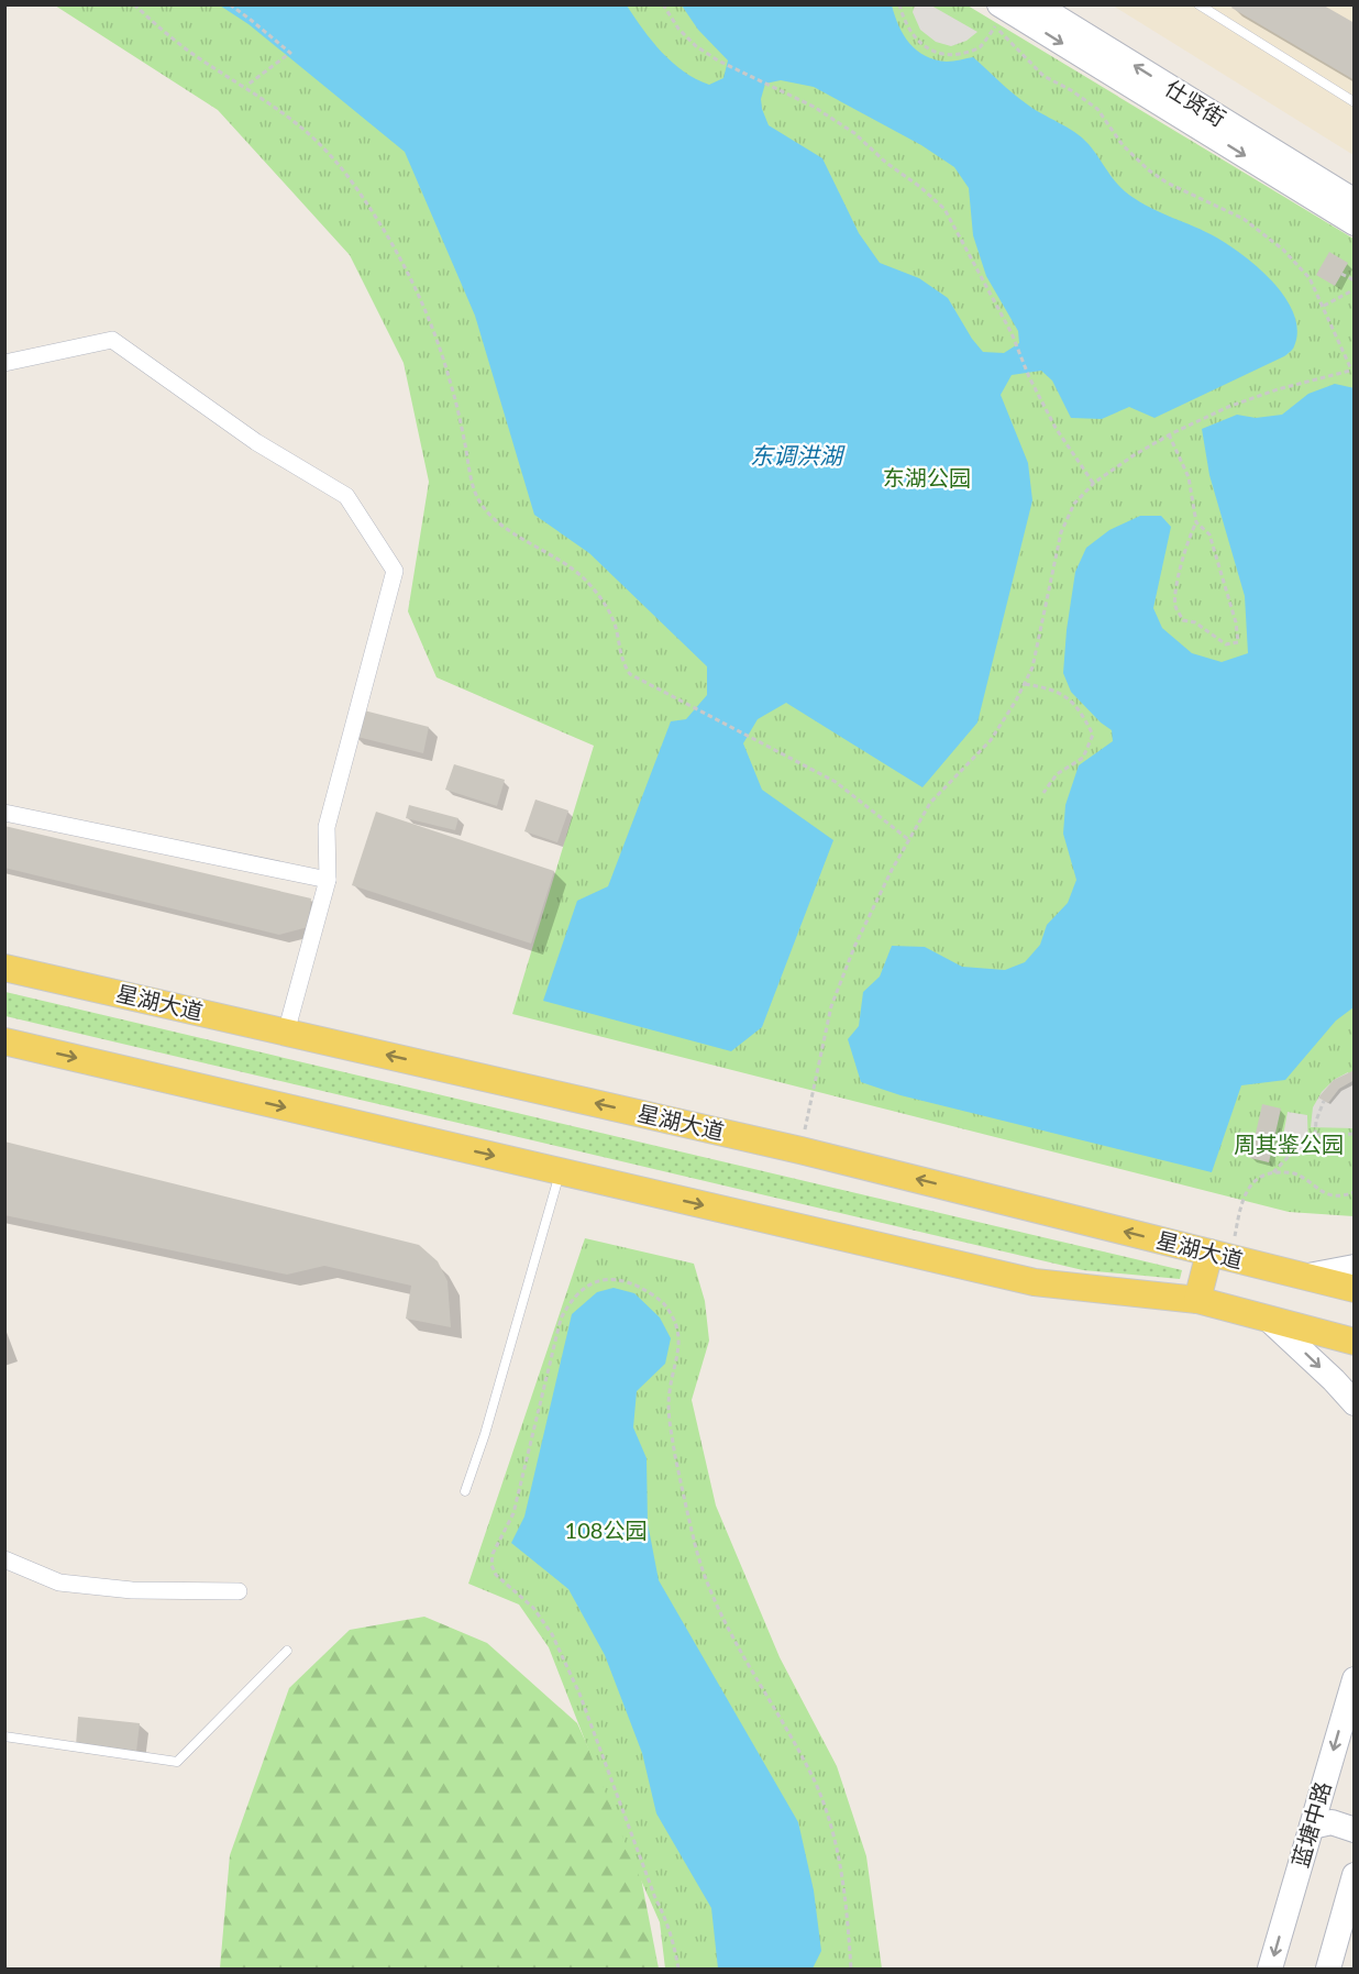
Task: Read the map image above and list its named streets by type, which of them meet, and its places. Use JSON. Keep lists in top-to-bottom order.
{
  "streets": {
    "main road": ["星湖大道"],
    "street": ["仕贤街", "蓝塘中路"]
  },
  "water": ["东调洪湖"],
  "parks": ["东湖公园", "周其鉴公园", "108公园"]
}
